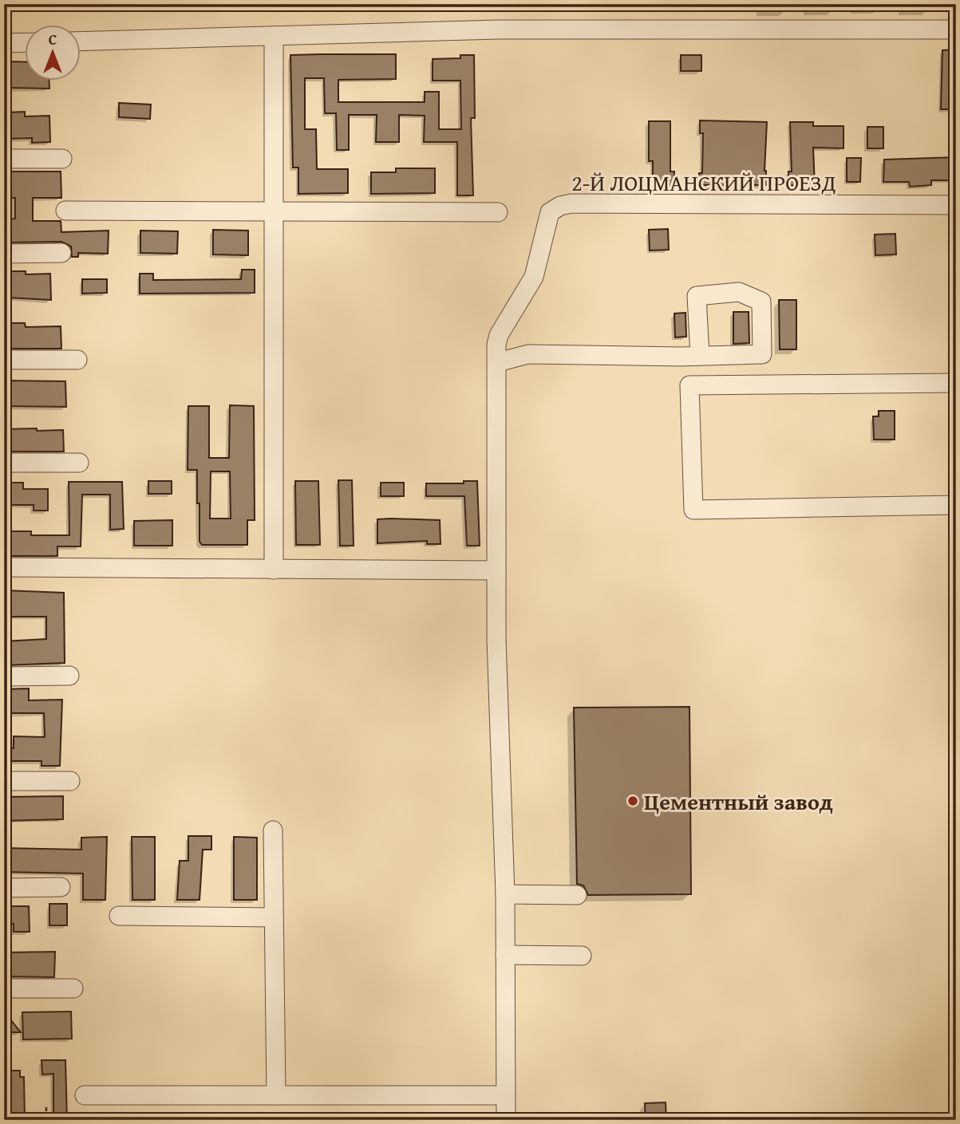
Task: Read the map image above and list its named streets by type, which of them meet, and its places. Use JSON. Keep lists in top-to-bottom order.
{
  "streets": {
    "street": ["2-Й ЛОЦМАНСКИЙ ПРОЕЗД"]
  },
  "places": ["Цементный завод"],
  "north": "top"
}
